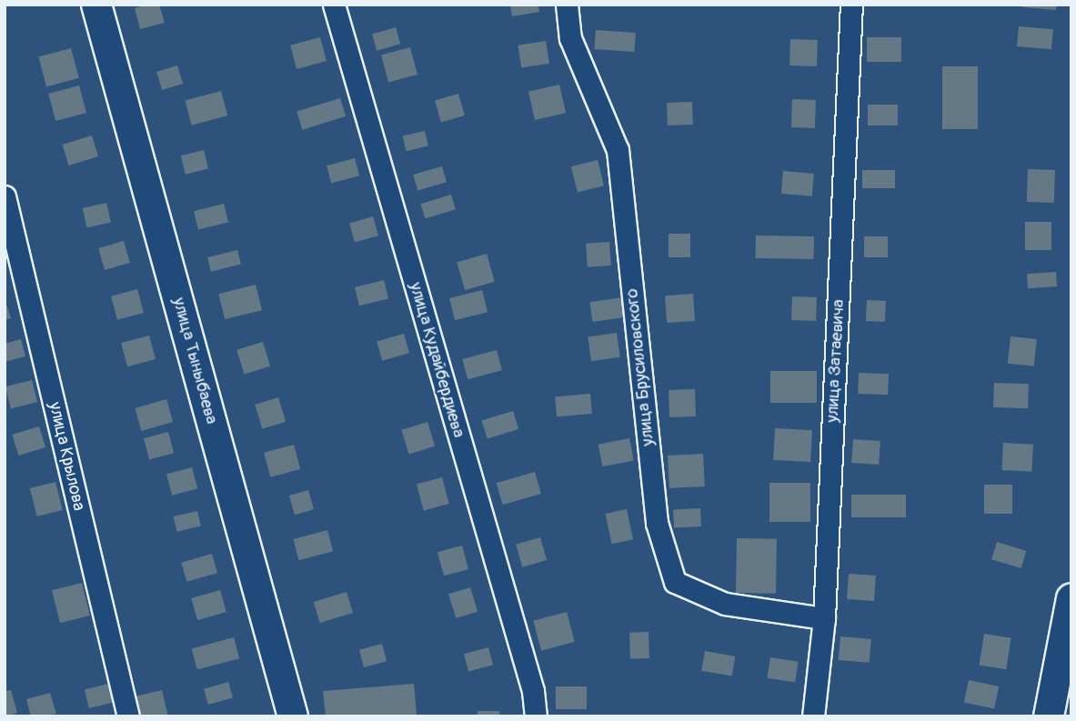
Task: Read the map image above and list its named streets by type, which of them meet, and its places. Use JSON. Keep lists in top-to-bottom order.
{
  "streets": {
    "street": [
      "улица Кудайбердиева",
      "улица Тыныбаева",
      "улица Затаевича",
      "улица Брусиловского",
      "улица Крылова"
    ]
  },
  "crossings": [
    ["улица Затаевича", "улица Брусиловского"]
  ]
}
